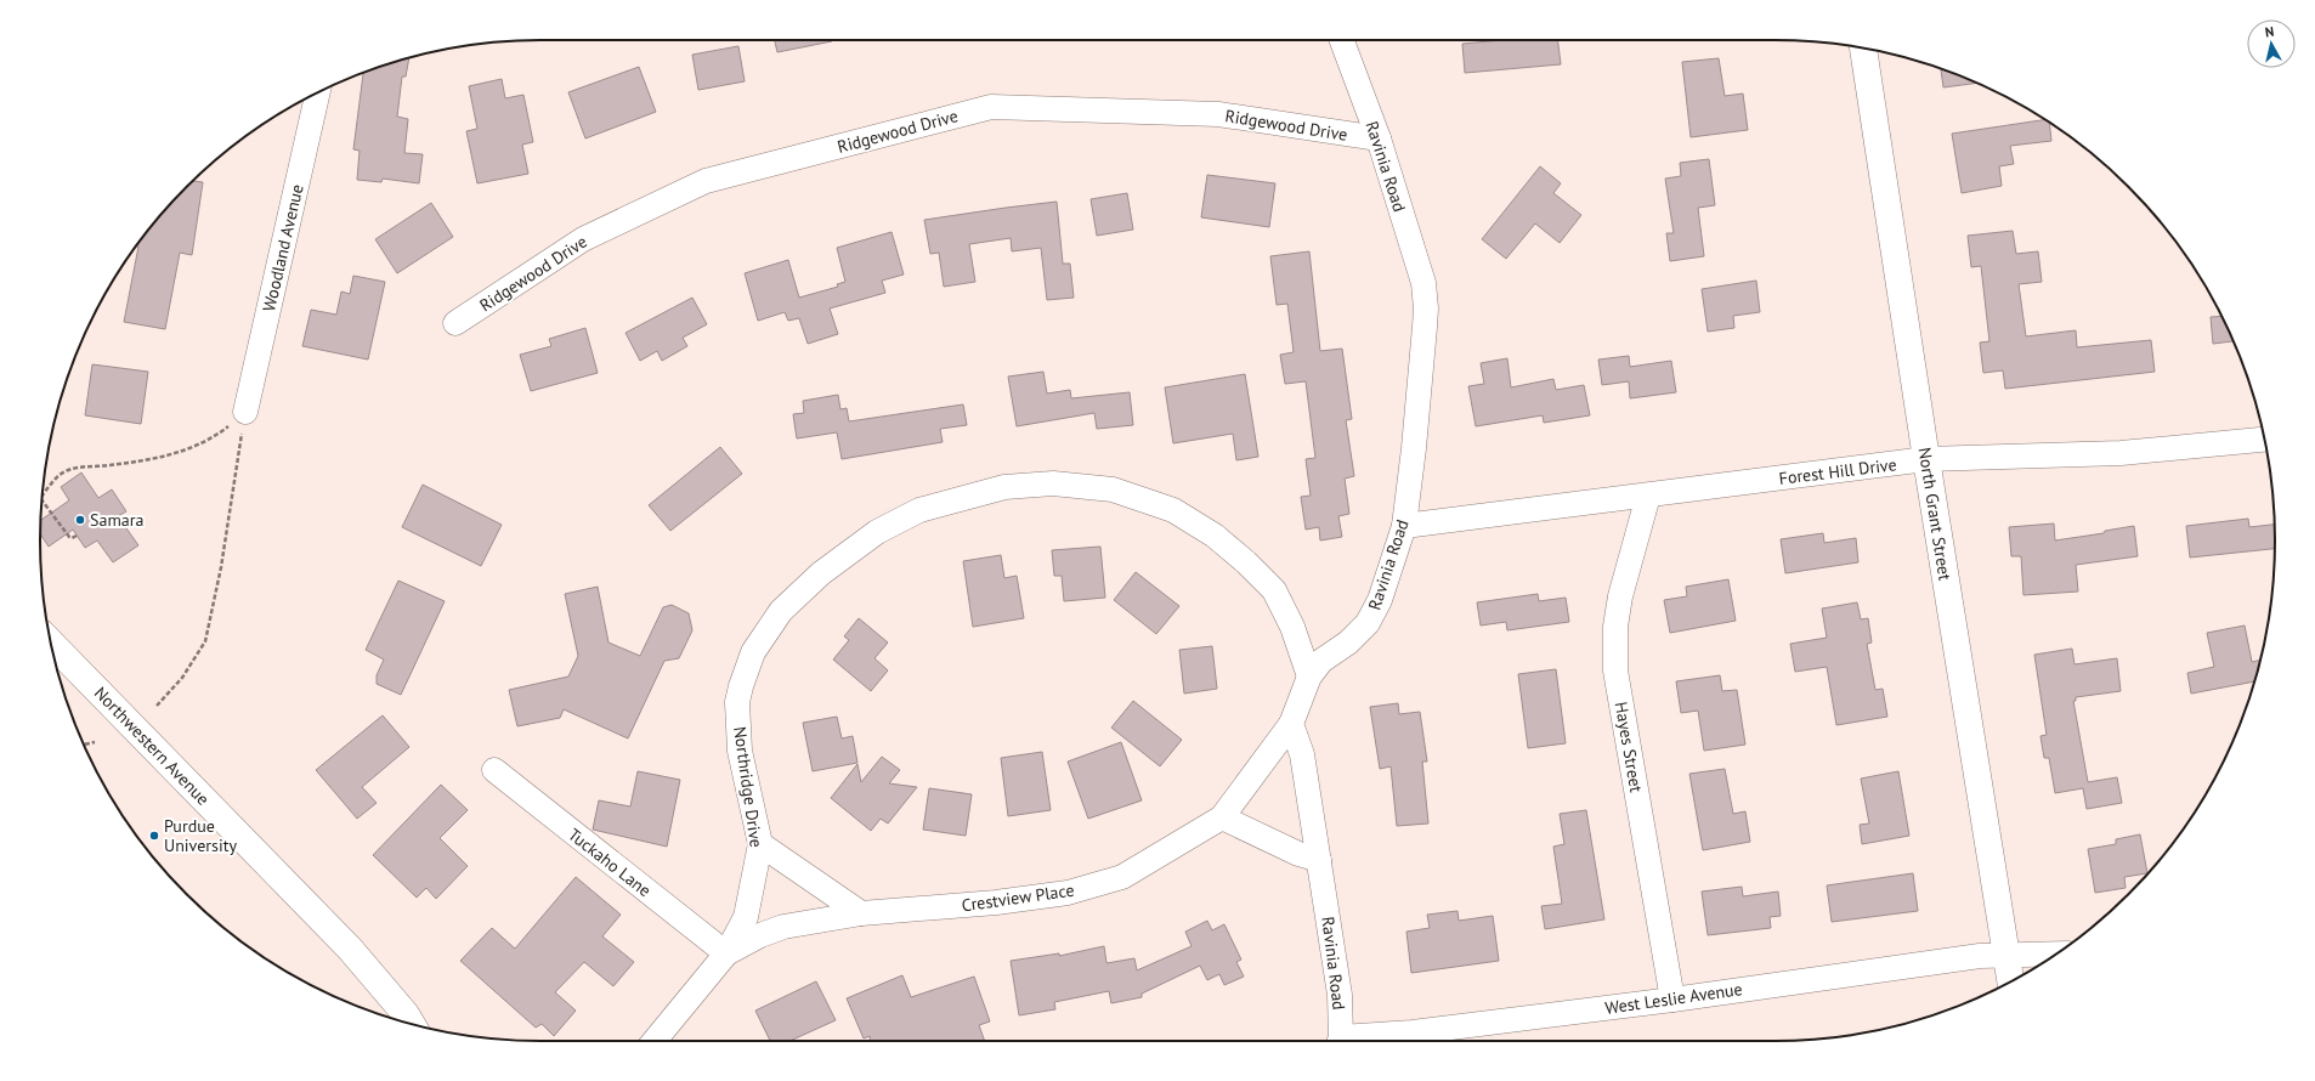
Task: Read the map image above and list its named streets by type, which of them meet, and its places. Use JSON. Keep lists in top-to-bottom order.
{
  "streets": {
    "street": [
      "Ridgewood Drive",
      "Ravinia Road",
      "Woodland Avenue",
      "Forest Hill Drive",
      "North Grant Street",
      "Northwestern Avenue",
      "Hayes Street",
      "Northridge Drive",
      "Tuckaho Lane",
      "Crestview Place",
      "West Leslie Avenue"
    ]
  },
  "crossings": [
    ["Ridgewood Drive", "Ravinia Road"],
    ["Ravinia Road", "Forest Hill Drive"],
    ["Ravinia Road", "Northridge Drive"],
    ["Ravinia Road", "Crestview Place"],
    ["Forest Hill Drive", "North Grant Street"],
    ["Forest Hill Drive", "Hayes Street"],
    ["North Grant Street", "West Leslie Avenue"],
    ["Hayes Street", "West Leslie Avenue"],
    ["Northridge Drive", "Tuckaho Lane"],
    ["Northridge Drive", "Crestview Place"]
  ],
  "places": ["Samara", "Purdue University"],
  "north": "top"
}
